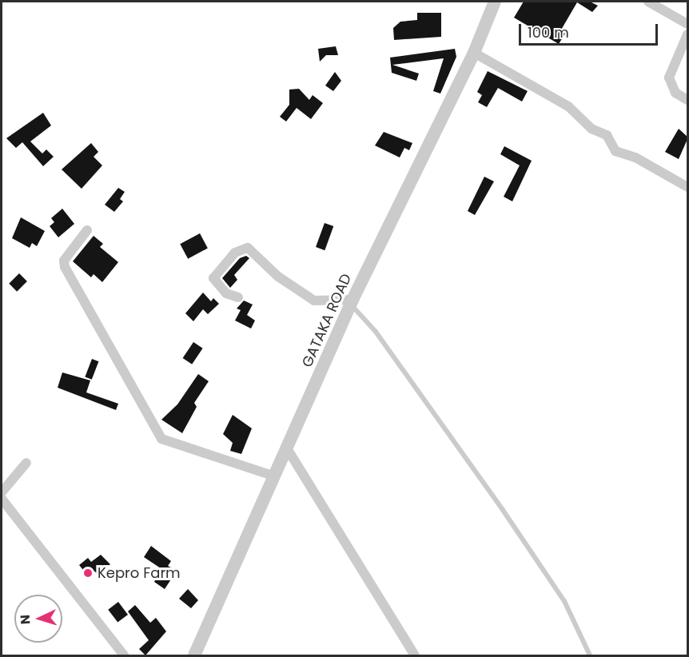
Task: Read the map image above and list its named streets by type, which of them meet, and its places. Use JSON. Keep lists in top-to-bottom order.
{
  "streets": {
    "street": ["GATAKA ROAD"]
  },
  "places": ["Kepro Farm"],
  "scale_bar": "100 m",
  "north": "left"
}
